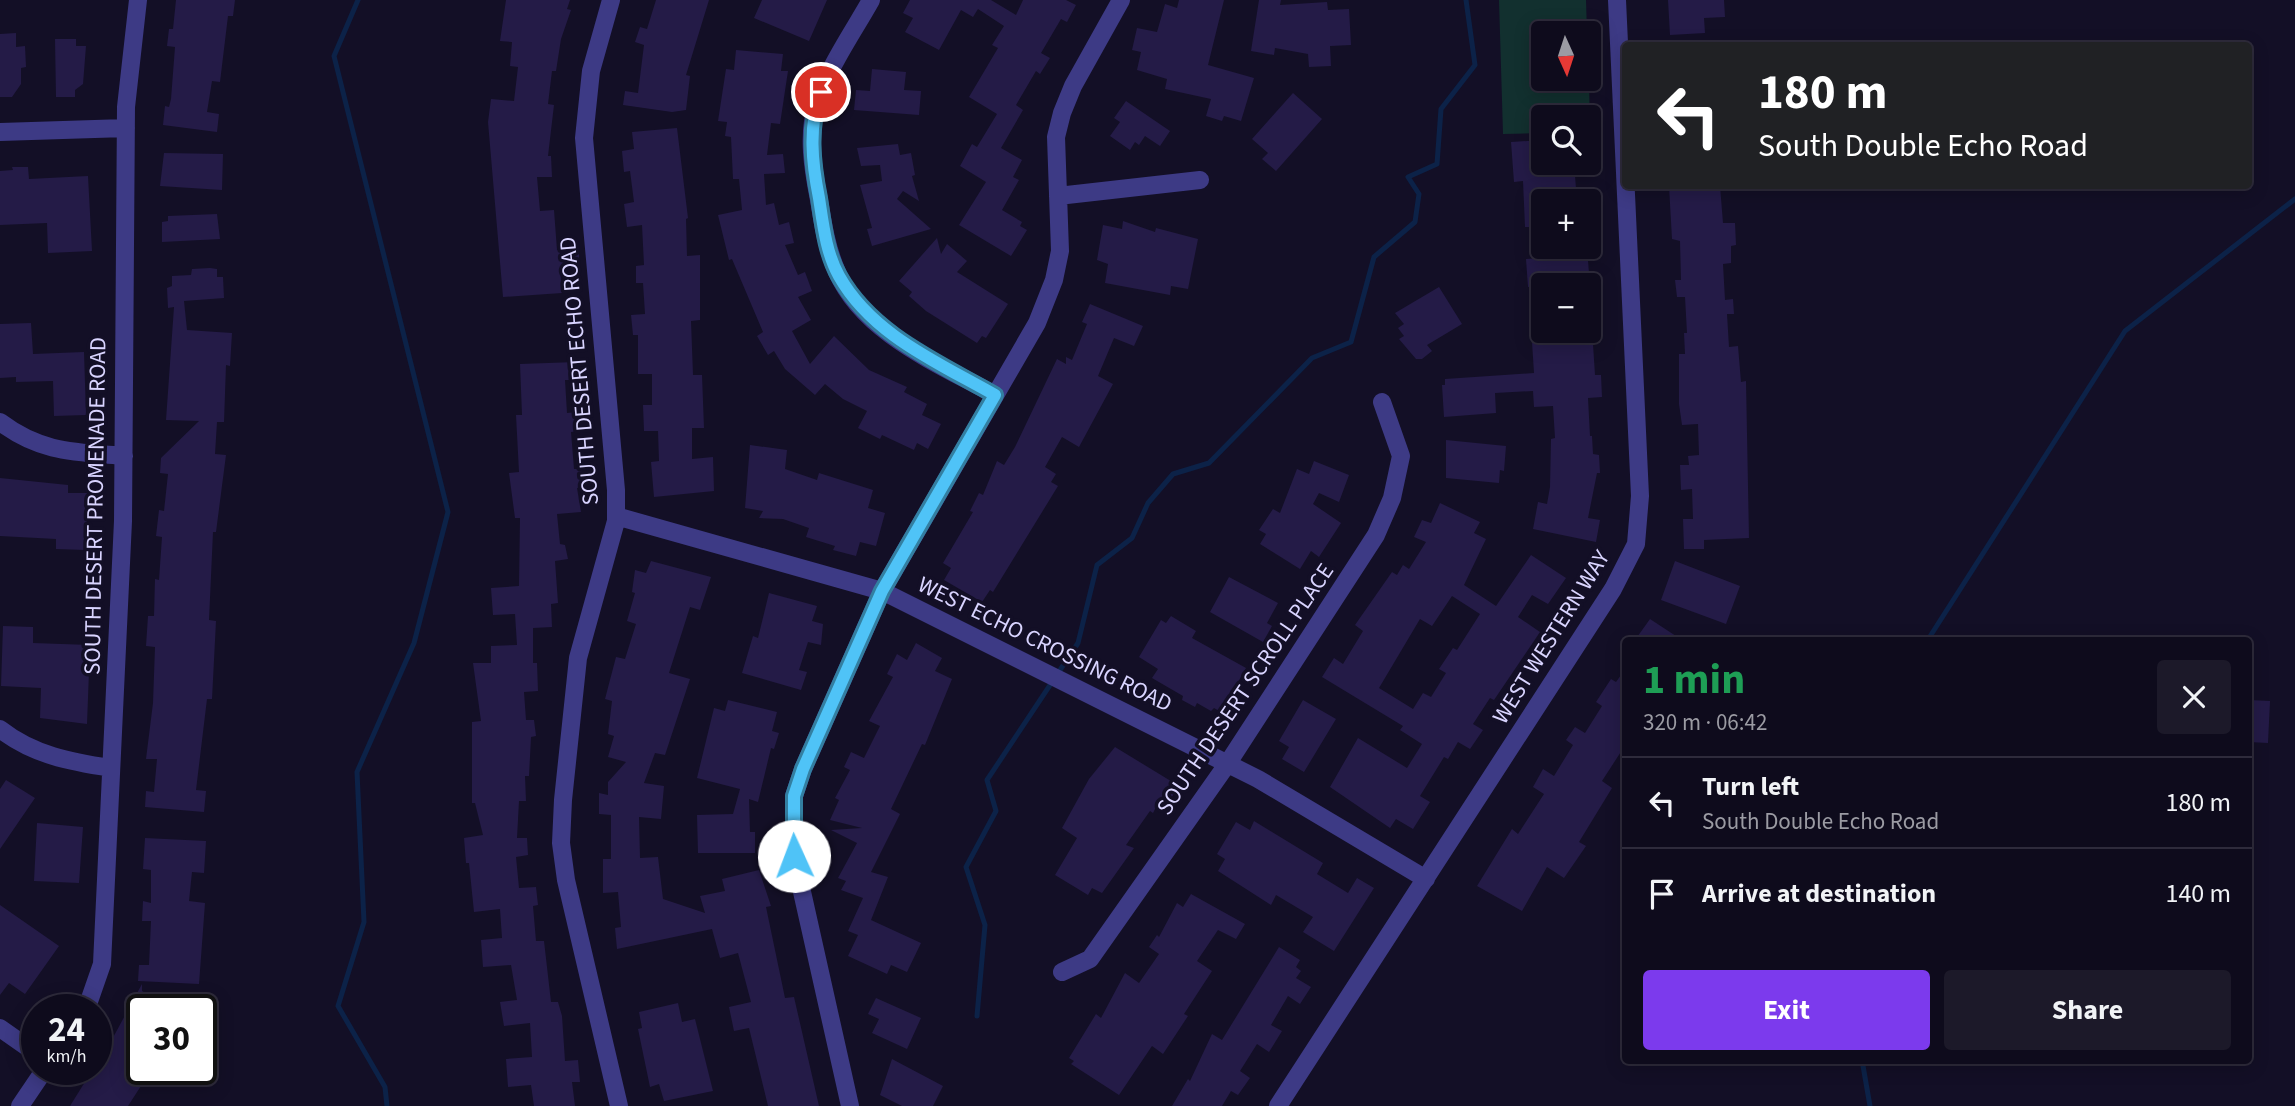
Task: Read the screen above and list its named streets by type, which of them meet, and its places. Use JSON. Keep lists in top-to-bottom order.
{
  "streets": {
    "street": [
      "SOUTH DESERT ECHO ROAD",
      "SOUTH DESERT PROMENADE ROAD",
      "WEST WESTERN WAY",
      "WEST ECHO CROSSING ROAD",
      "SOUTH DESERT SCROLL PLACE"
    ]
  },
  "crossings": [
    ["SOUTH DESERT ECHO ROAD", "WEST ECHO CROSSING ROAD"],
    ["WEST WESTERN WAY", "WEST ECHO CROSSING ROAD"],
    ["WEST ECHO CROSSING ROAD", "SOUTH DESERT SCROLL PLACE"]
  ],
  "north": "bottom",
  "page": {
    "map_buttons": ["+", "−"],
    "turn": ["180 m", "South Double Echo Road"],
    "heading": ["1 min", "320 m · 06:42"],
    "list": [
      {
        "name": "Turn left",
        "note": "South Double Echo Road",
        "value": "180 m"
      },
      {
        "name": "Arrive at destination",
        "value": "140 m"
      }
    ],
    "buttons": ["Exit", "Share"],
    "speed": "24 km/h",
    "limit": "30"
  }
}
